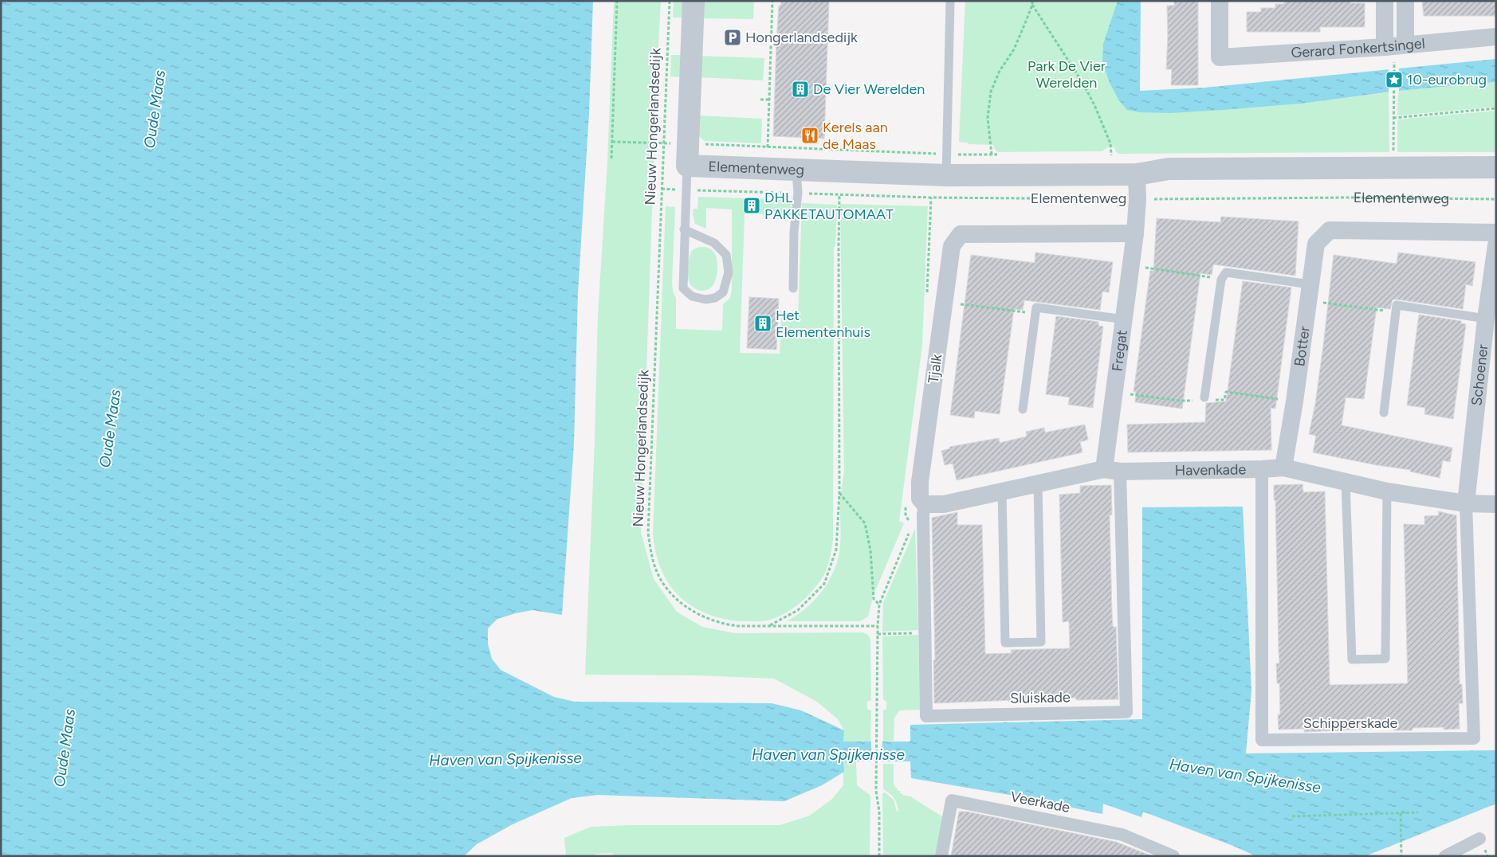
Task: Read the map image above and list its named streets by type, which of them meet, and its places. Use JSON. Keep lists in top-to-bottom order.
{
  "streets": {
    "street": [
      "Gerard Fonkertsingel",
      "Elementenweg",
      "Botter",
      "Fregat",
      "Tjalk",
      "Schoener",
      "Havenkade",
      "Sluiskade",
      "Schipperskade",
      "Veerkade"
    ],
    "path": ["Nieuw Hongerlandsedijk"]
  },
  "crossings": [
    ["Nieuw Hongerlandsedijk", "Elementenweg"],
    ["Elementenweg", "Fregat"],
    ["Botter", "Havenkade"],
    ["Fregat", "Tjalk"],
    ["Fregat", "Havenkade"],
    ["Fregat", "Sluiskade"],
    ["Tjalk", "Havenkade"],
    ["Tjalk", "Sluiskade"],
    ["Schoener", "Havenkade"],
    ["Schoener", "Schipperskade"],
    ["Havenkade", "Sluiskade"],
    ["Havenkade", "Schipperskade"]
  ],
  "water": ["Oude Maas", "Haven van Spijkenisse"],
  "parks": ["Park De Vier Werelden"],
  "places": {
    "parking": ["Hongerlandsedijk"],
    "place": ["10-eurobrug"],
    "building": ["De Vier Werelden", "DHL PAKKETAUTOMAAT", "Het Elementenhuis"],
    "restaurant": ["Kerels aan de Maas"]
  }
}
